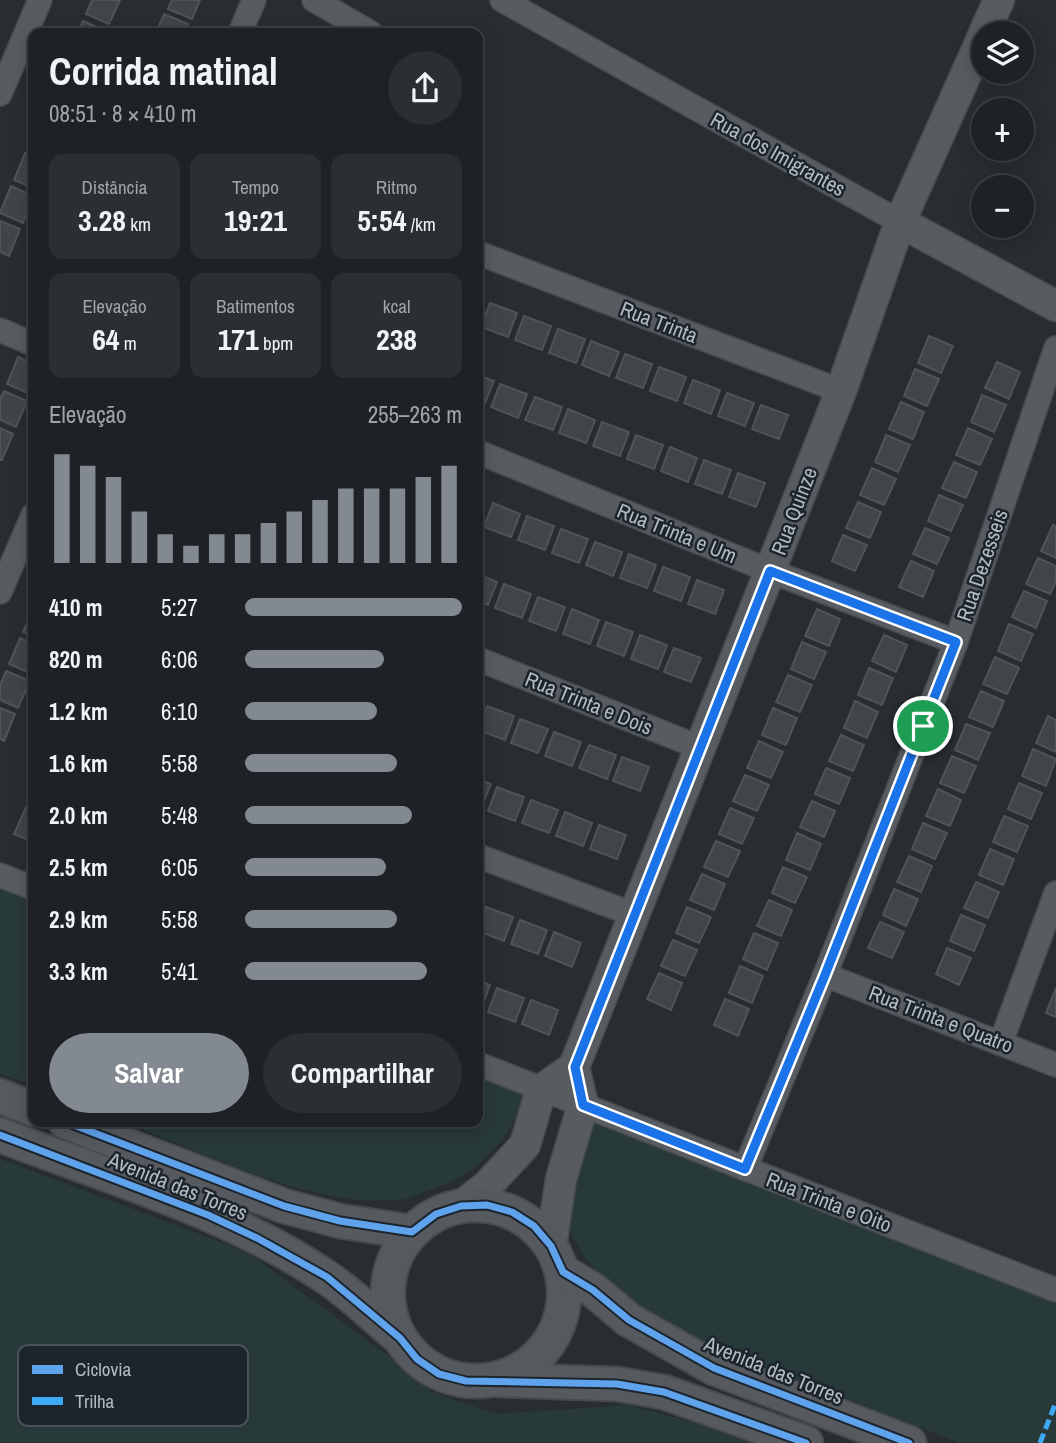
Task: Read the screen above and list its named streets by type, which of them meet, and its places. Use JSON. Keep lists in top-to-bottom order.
{
  "streets": {
    "main road": ["Avenida das Torres"],
    "street": [
      "Rua dos Imigrantes",
      "Rua Trinta",
      "Rua Quinze",
      "Rua Trinta e Um",
      "Rua Dezesseis",
      "Rua Trinta e Dois",
      "Rua Trinta e Quatro",
      "Rua Trinta e Oito"
    ]
  },
  "crossings": [
    ["Rua dos Imigrantes", "Rua Quinze"],
    ["Rua Trinta", "Rua Quinze"],
    ["Rua Quinze", "Rua Trinta e Um"],
    ["Rua Quinze", "Rua Trinta e Dois"],
    ["Rua Quinze", "Rua Trinta e Oito"],
    ["Rua Trinta e Um", "Rua Dezesseis"],
    ["Rua Dezesseis", "Rua Trinta e Quatro"],
    ["Rua Dezesseis", "Rua Trinta e Oito"]
  ],
  "legend": ["Ciclovia", "Trilha"],
  "page": {
    "map_buttons": ["+", "−"],
    "heading": ["Corrida matinal", "08:51 · 8 × 410 m"],
    "stats": [
      ["Distância", "3.28 km"],
      ["Tempo", "19:21"],
      ["Ritmo", "5:54 /km"],
      ["Elevação", "64 m"],
      ["Batimentos", "171 bpm"],
      ["kcal", "238"]
    ],
    "chart": ["Elevação", "255–263 m"],
    "list": [
      {
        "name": "410 m",
        "note": "5:27"
      },
      {
        "name": "820 m",
        "note": "6:06"
      },
      {
        "name": "1.2 km",
        "note": "6:10"
      },
      {
        "name": "1.6 km",
        "note": "5:58"
      },
      {
        "name": "2.0 km",
        "note": "5:48"
      },
      {
        "name": "2.5 km",
        "note": "6:05"
      },
      {
        "name": "2.9 km",
        "note": "5:58"
      },
      {
        "name": "3.3 km",
        "note": "5:41"
      }
    ],
    "buttons": ["Salvar", "Compartilhar"]
  }
}
